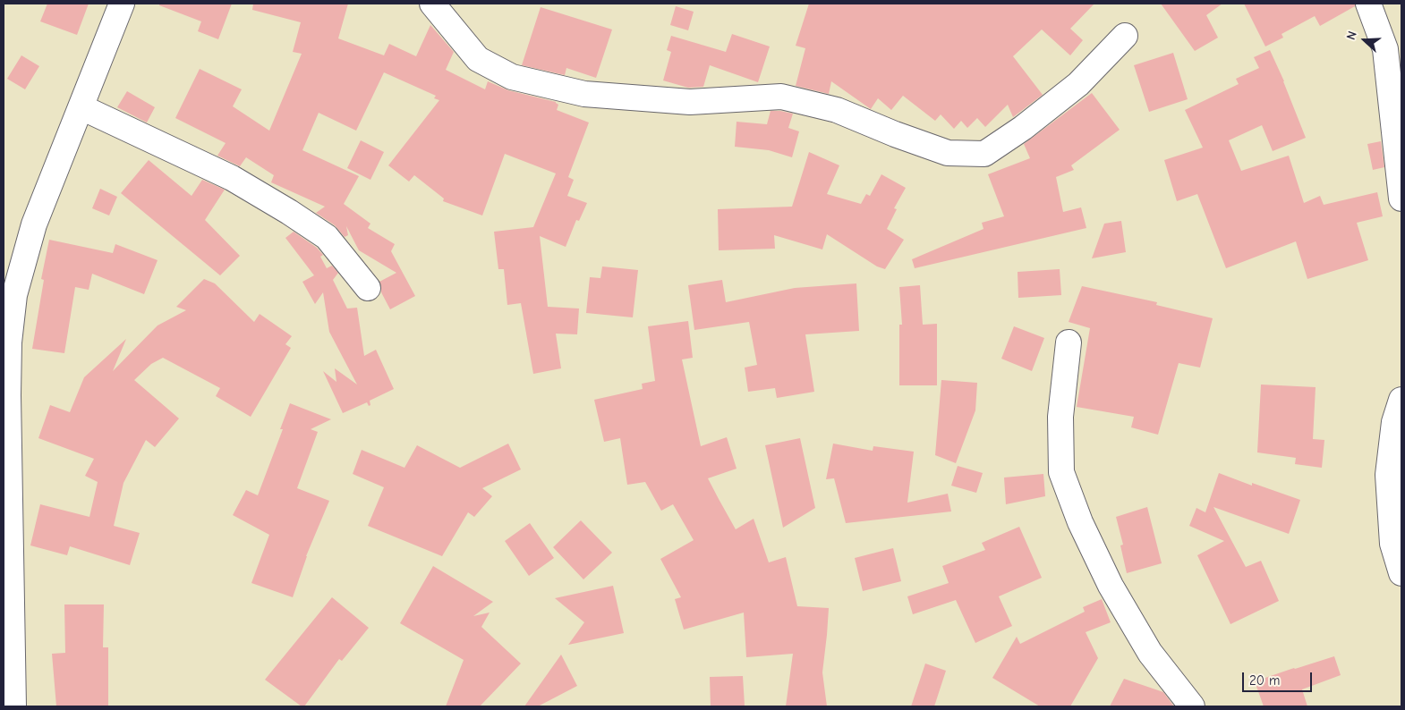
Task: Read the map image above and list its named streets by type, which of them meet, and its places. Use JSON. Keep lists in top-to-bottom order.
{
  "scale_bar": "20 m",
  "north": "left"
}
